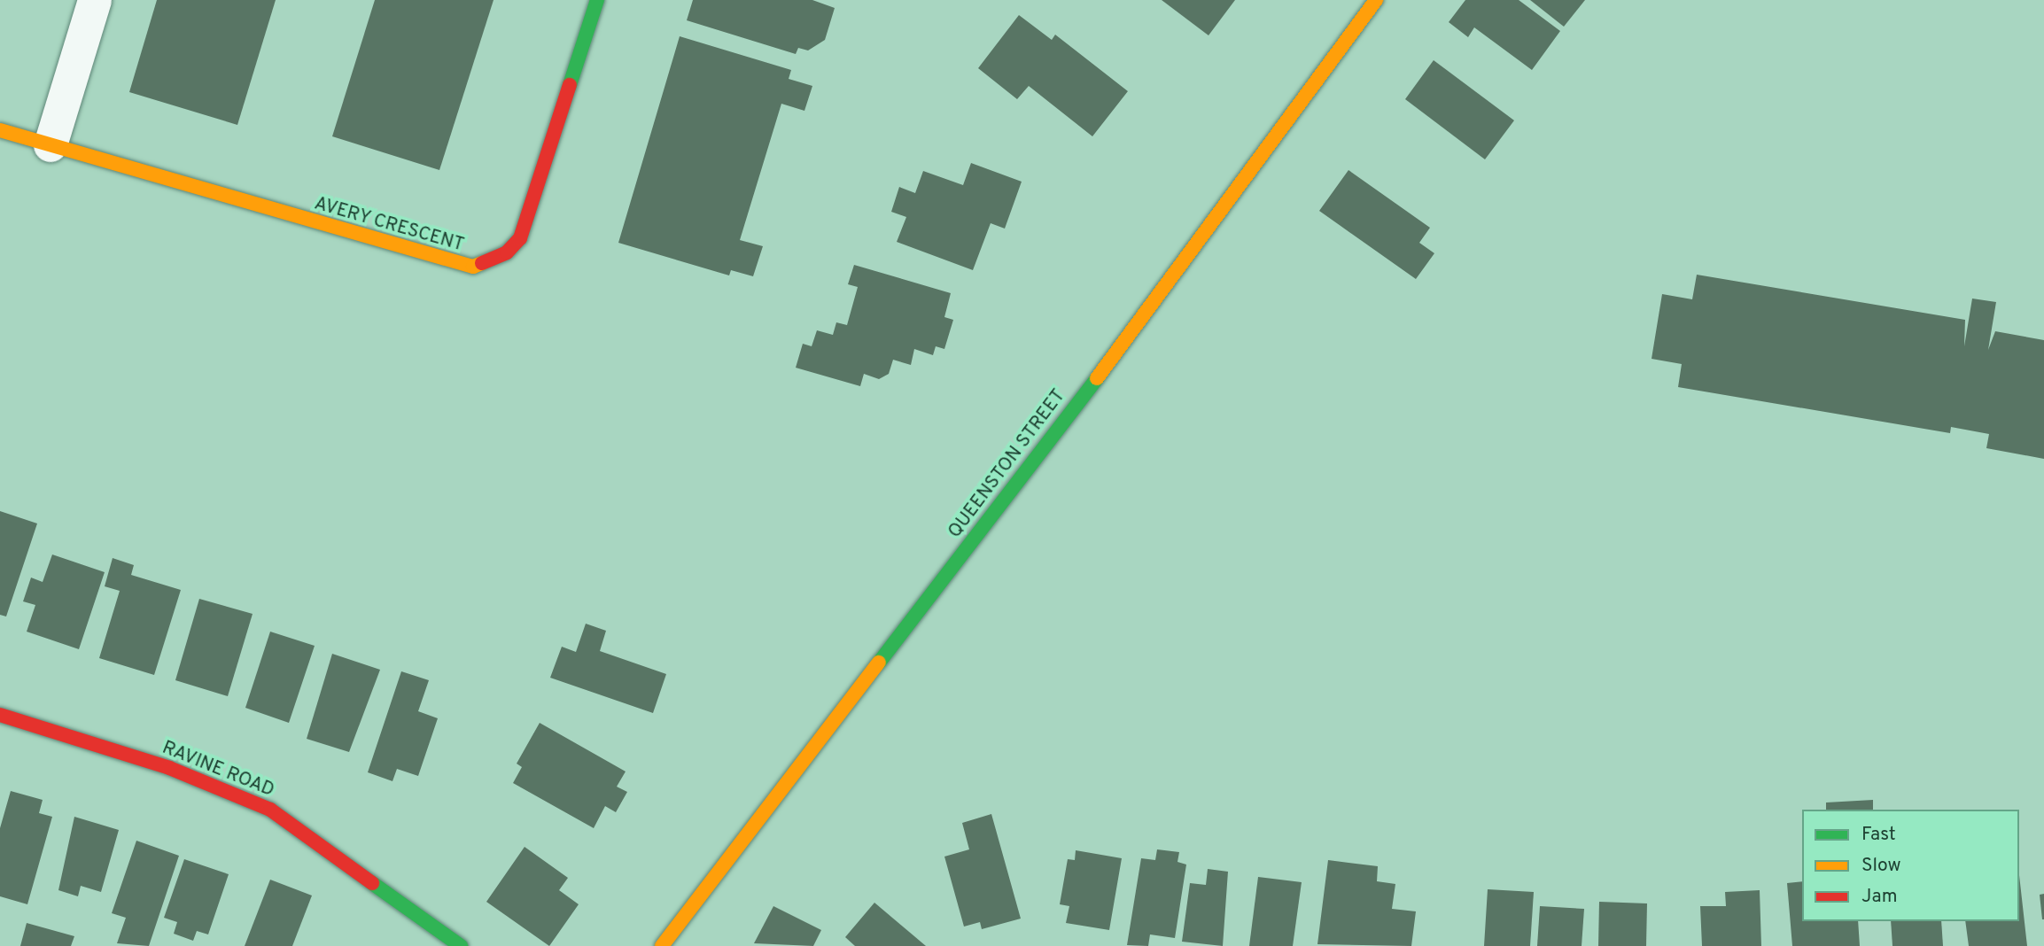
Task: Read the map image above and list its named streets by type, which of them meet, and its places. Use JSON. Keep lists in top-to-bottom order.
{
  "streets": {
    "street": ["AVERY CRESCENT", "QUEENSTON STREET", "RAVINE ROAD"]
  },
  "legend": ["Fast", "Slow", "Jam"]
}
